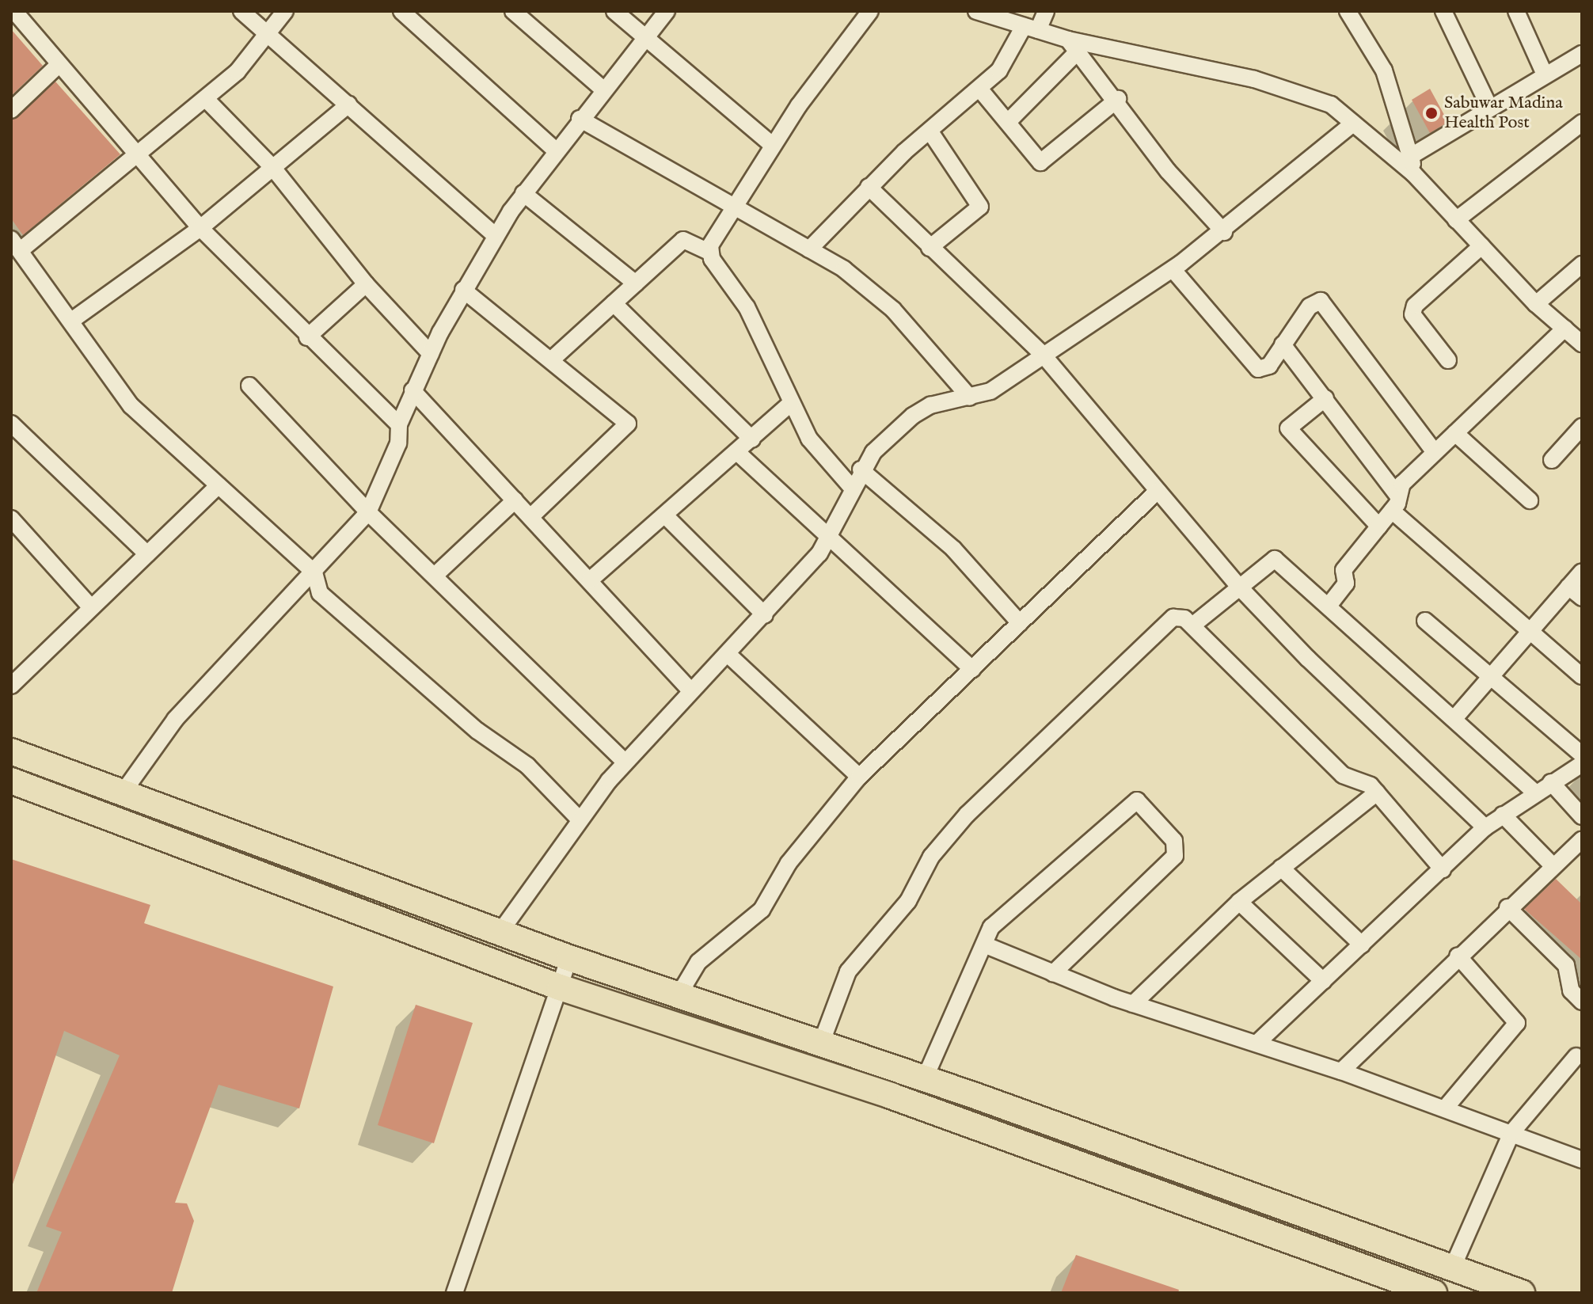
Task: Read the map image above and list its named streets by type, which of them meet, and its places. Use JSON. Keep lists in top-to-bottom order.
{
  "places": ["Sabuwar Madina Health Post"]
}
